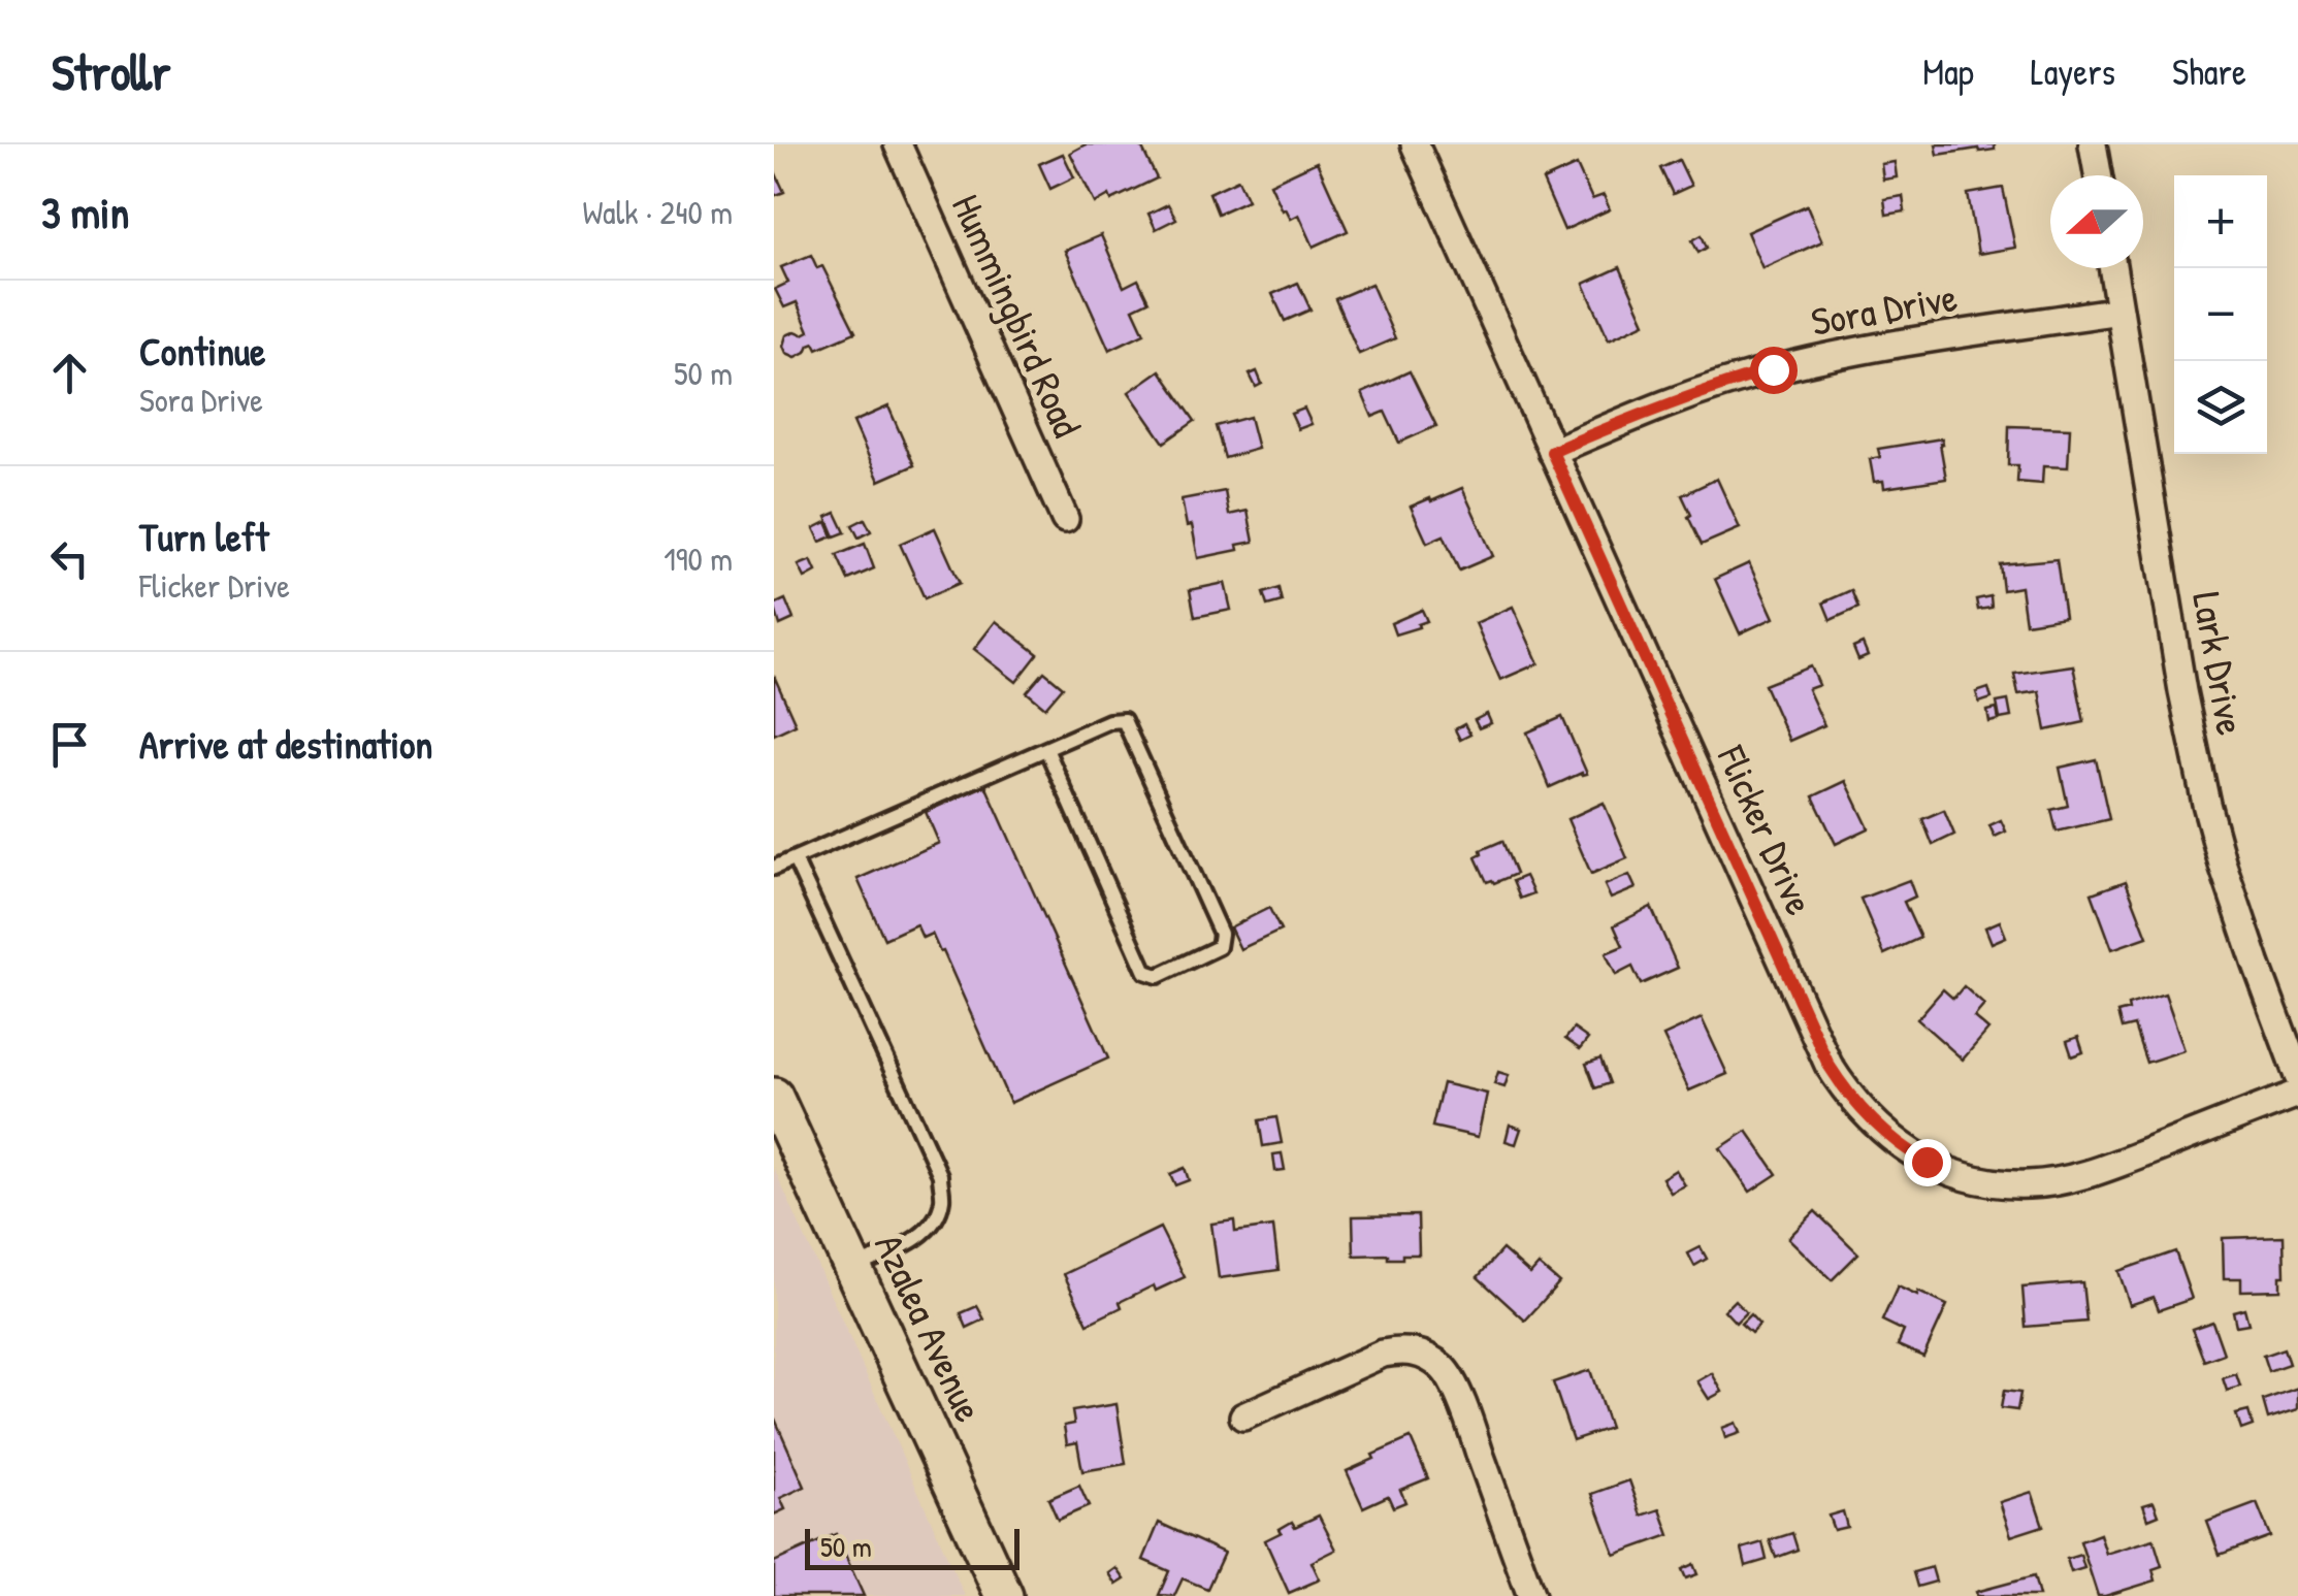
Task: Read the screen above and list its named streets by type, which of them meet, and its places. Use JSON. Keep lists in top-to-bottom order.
{
  "streets": {
    "main road": ["Azalea Avenue"],
    "street": [
      "Sora Drive",
      "Hummingbird Road",
      "Lark Drive",
      "Flicker Drive"
    ]
  },
  "crossings": [
    ["Sora Drive", "Lark Drive"],
    ["Sora Drive", "Flicker Drive"]
  ],
  "scale_bar": "50 m",
  "north": "left",
  "page": {
    "header": "Strollr",
    "nav": ["Map", "Layers", "Share"],
    "heading": ["3 min", "Walk · 240 m"],
    "map_buttons": ["+", "−"],
    "list": [
      ["Continue", "Sora Drive", "50 m"],
      ["Turn left", "Flicker Drive", "190 m"],
      "Arrive at destination"
    ],
    "scale": "50 m"
  }
}
